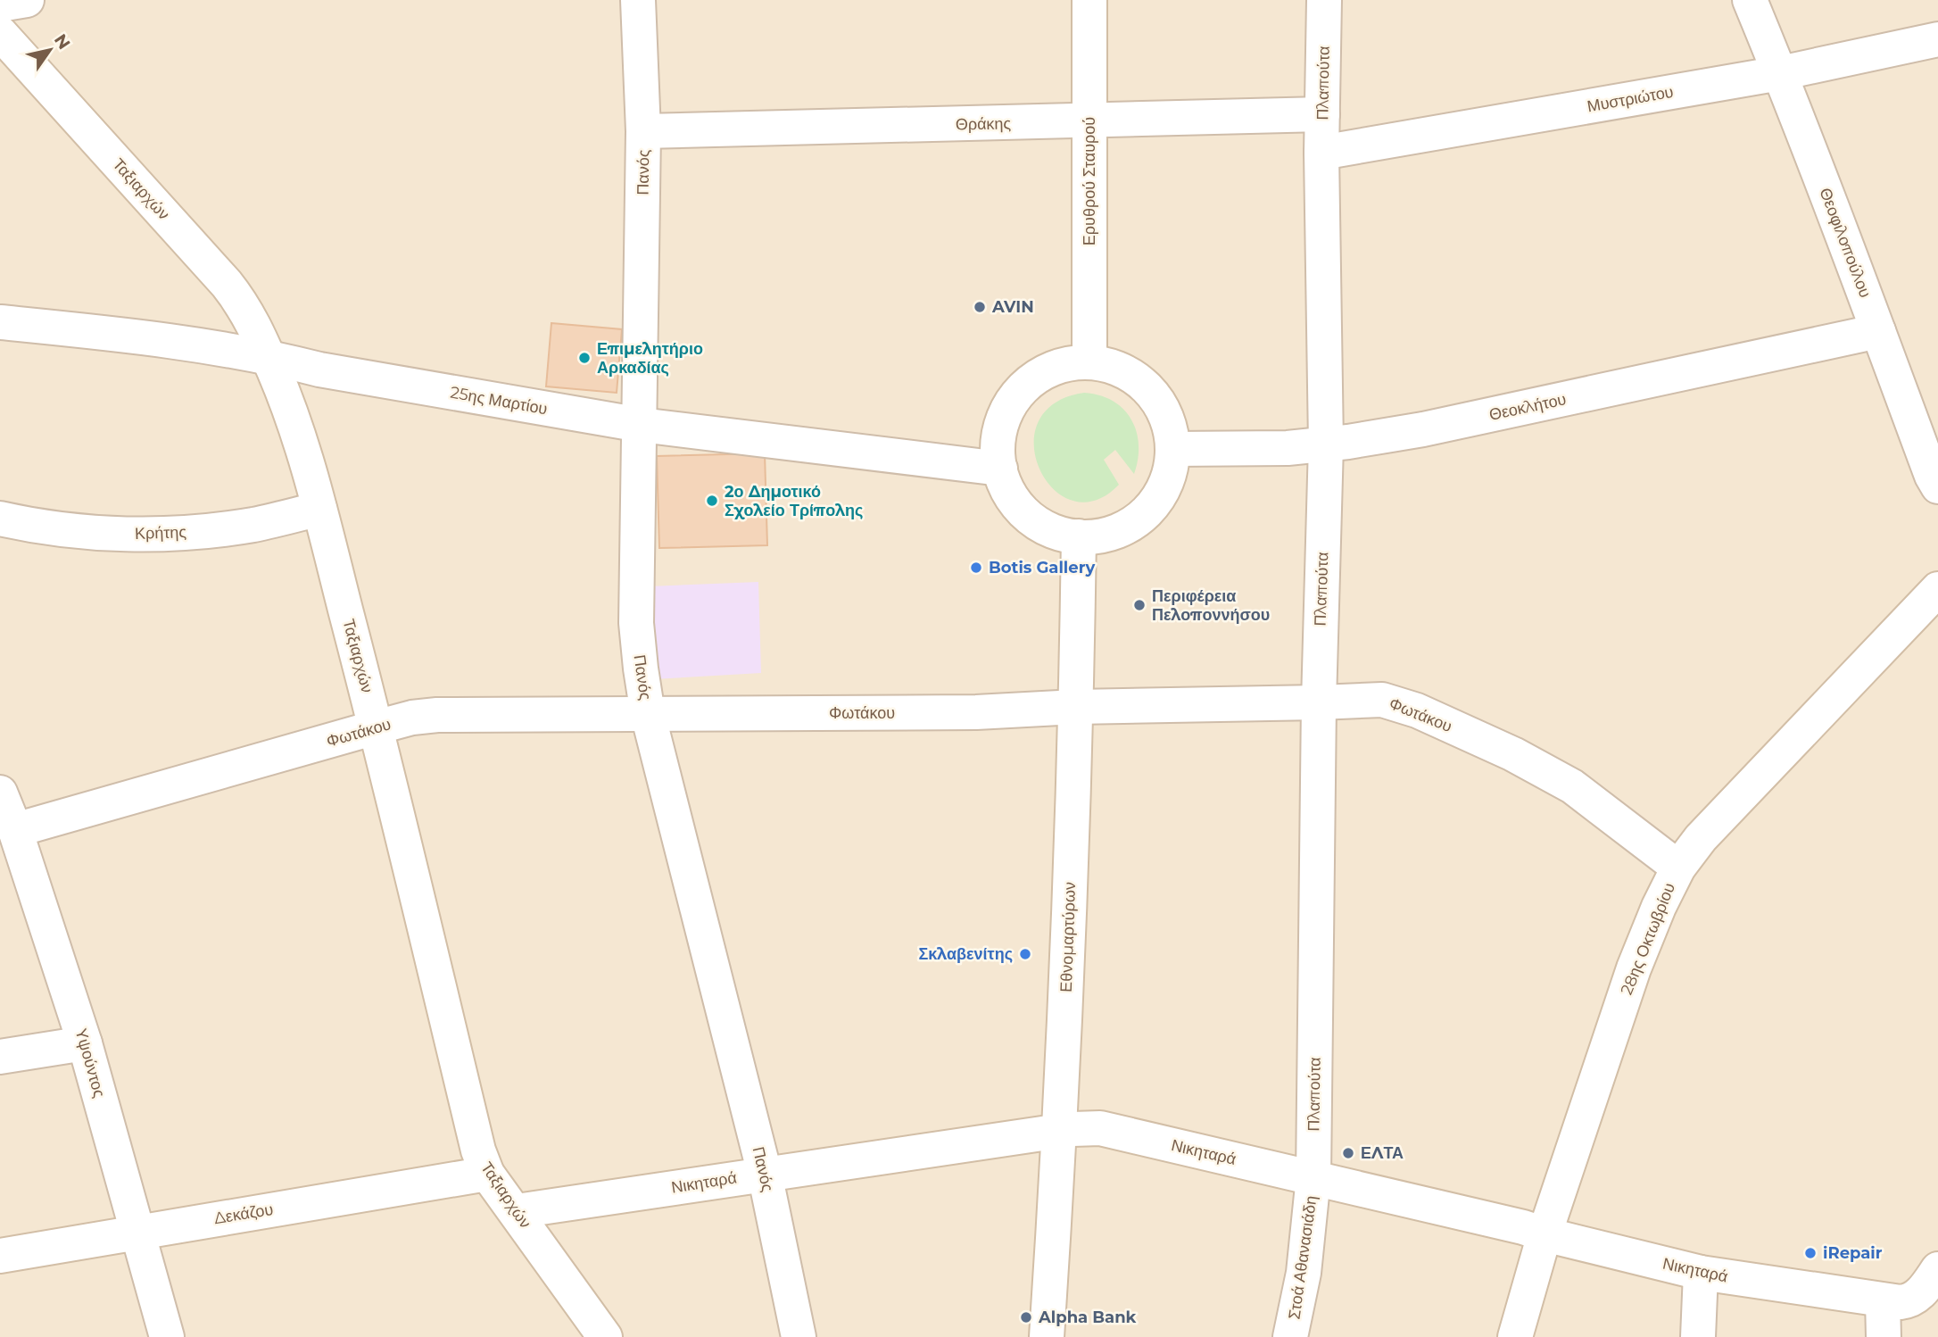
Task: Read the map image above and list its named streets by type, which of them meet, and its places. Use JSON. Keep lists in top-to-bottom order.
{
  "streets": {
    "street": [
      "Πλαπούτα",
      "Μυστριώτου",
      "Θράκης",
      "Πανός",
      "Ερυθρού Σταυρού",
      "Ταξιαρχών",
      "Θεοφιλοπούλου",
      "25ης Μαρτίου",
      "Θεοκλήτου",
      "Κρήτης",
      "Φωτάκου",
      "Εθνομαρτύρων",
      "28ης Οκτωβρίου",
      "Υψούντος",
      "Νικηταρά",
      "Δεκάζου",
      "Στοά Αθανασιάδη"
    ]
  },
  "crossings": [
    ["Πλαπούτα", "Μυστριώτου"],
    ["Πλαπούτα", "Θράκης"],
    ["Πλαπούτα", "Θεοκλήτου"],
    ["Πλαπούτα", "Φωτάκου"],
    ["Πλαπούτα", "Νικηταρά"],
    ["Πλαπούτα", "Στοά Αθανασιάδη"],
    ["Μυστριώτου", "Θεοφιλοπούλου"],
    ["Θράκης", "Πανός"],
    ["Θράκης", "Ερυθρού Σταυρού"],
    ["Πανός", "25ης Μαρτίου"],
    ["Πανός", "Φωτάκου"],
    ["Πανός", "Νικηταρά"],
    ["Ερυθρού Σταυρού", "25ης Μαρτίου"],
    ["Ερυθρού Σταυρού", "Θεοκλήτου"],
    ["Ερυθρού Σταυρού", "Εθνομαρτύρων"],
    ["Ταξιαρχών", "25ης Μαρτίου"],
    ["Ταξιαρχών", "Κρήτης"],
    ["Ταξιαρχών", "Φωτάκου"],
    ["Ταξιαρχών", "Νικηταρά"],
    ["Ταξιαρχών", "Δεκάζου"],
    ["Θεοφιλοπούλου", "Θεοκλήτου"],
    ["25ης Μαρτίου", "Θεοκλήτου"],
    ["25ης Μαρτίου", "Εθνομαρτύρων"],
    ["Θεοκλήτου", "Εθνομαρτύρων"],
    ["Φωτάκου", "Εθνομαρτύρων"],
    ["Φωτάκου", "28ης Οκτωβρίου"],
    ["Φωτάκου", "Υψούντος"],
    ["Εθνομαρτύρων", "Νικηταρά"],
    ["28ης Οκτωβρίου", "Νικηταρά"],
    ["Υψούντος", "Δεκάζου"],
    ["Νικηταρά", "Στοά Αθανασιάδη"]
  ],
  "places": [
    "AVIN",
    "Επιμελητήριο Αρκαδίας",
    "2ο Δημοτικό Σχολείο Τρίπολης",
    "Botis Gallery",
    "Περιφέρεια Πελοποννήσου",
    "Σκλαβενίτης",
    "ΕΛΤΑ",
    "iRepair",
    "Alpha Bank"
  ],
  "north": "top right"
}
